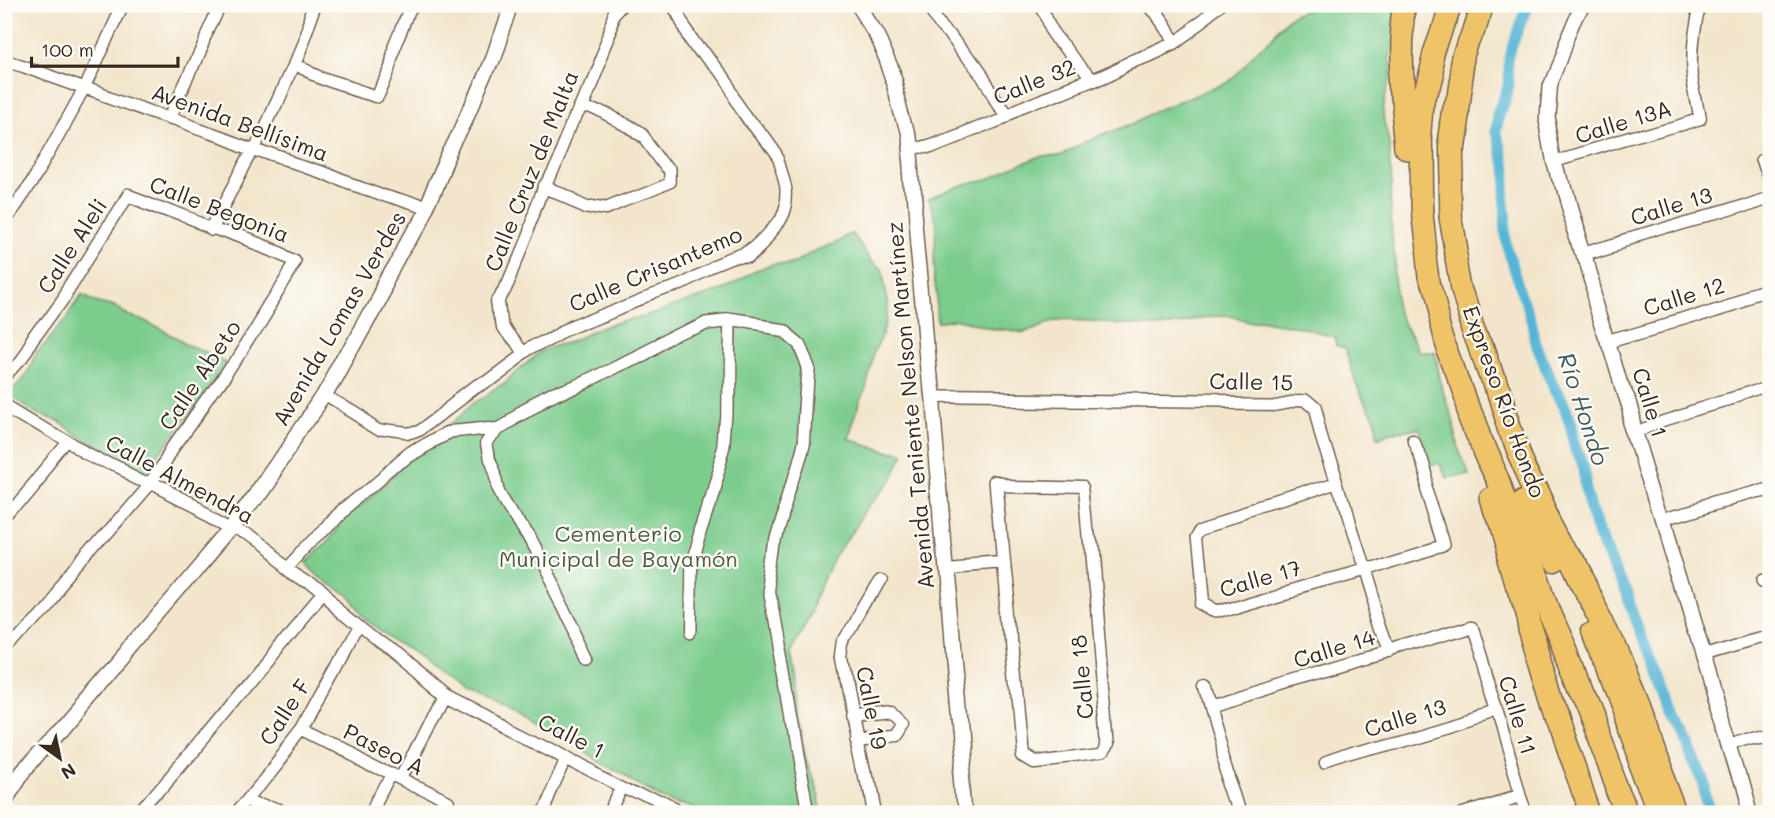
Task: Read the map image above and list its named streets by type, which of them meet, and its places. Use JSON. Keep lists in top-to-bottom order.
{
  "streets": {
    "highway": ["Expreso Río Hondo"],
    "street": [
      "Calle 32",
      "Calle 13A",
      "Avenida Bellísima",
      "Calle Cruz de Malta",
      "Calle 13",
      "Calle Begonia",
      "Calle Aleli",
      "Calle Crisantemo",
      "Calle 12",
      "Avenida Lomas Verdes",
      "Calle Abeto",
      "Calle 15",
      "Calle 1",
      "Avenida Teniente Nelson Martínez",
      "Calle Almendra",
      "Calle 17",
      "Calle 14",
      "Calle 18",
      "Calle 19",
      "Calle F",
      "Calle 11",
      "Paseo A"
    ]
  },
  "crossings": [
    ["Calle 32", "Avenida Teniente Nelson Martínez"],
    ["Calle 13A", "Calle 1"],
    ["Avenida Bellísima", "Avenida Lomas Verdes"],
    ["Calle Cruz de Malta", "Calle Crisantemo"],
    ["Calle 13", "Calle 1"],
    ["Calle 13", "Calle 11"],
    ["Calle Begonia", "Calle Aleli"],
    ["Calle Begonia", "Calle Abeto"],
    ["Calle Crisantemo", "Avenida Lomas Verdes"],
    ["Calle 12", "Calle 1"],
    ["Avenida Lomas Verdes", "Calle Almendra"],
    ["Calle Abeto", "Calle Almendra"],
    ["Calle 15", "Avenida Teniente Nelson Martínez"],
    ["Calle 15", "Calle 17"],
    ["Calle 15", "Calle 14"],
    ["Calle 1", "Calle Almendra"],
    ["Calle Almendra", "Calle F"],
    ["Calle 14", "Calle 11"],
    ["Calle F", "Paseo A"]
  ],
  "water": ["Río Hondo"],
  "parks": ["Cementerio Municipal de Bayamón"],
  "scale_bar": "100 m",
  "north": "bottom right"
}
